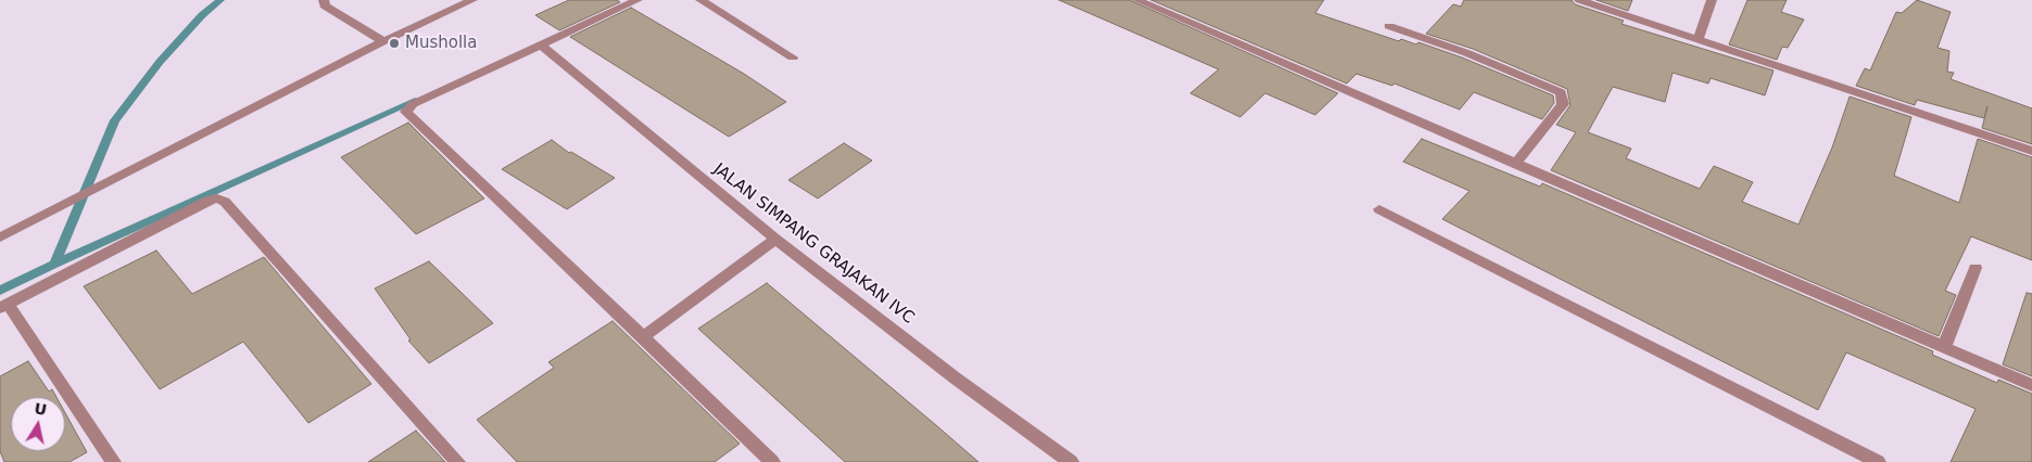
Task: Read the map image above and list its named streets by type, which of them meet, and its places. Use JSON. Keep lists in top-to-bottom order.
{
  "streets": {
    "street": ["JALAN SIMPANG GRAJAKAN IVC"]
  },
  "places": ["Musholla"],
  "north": "top"
}
